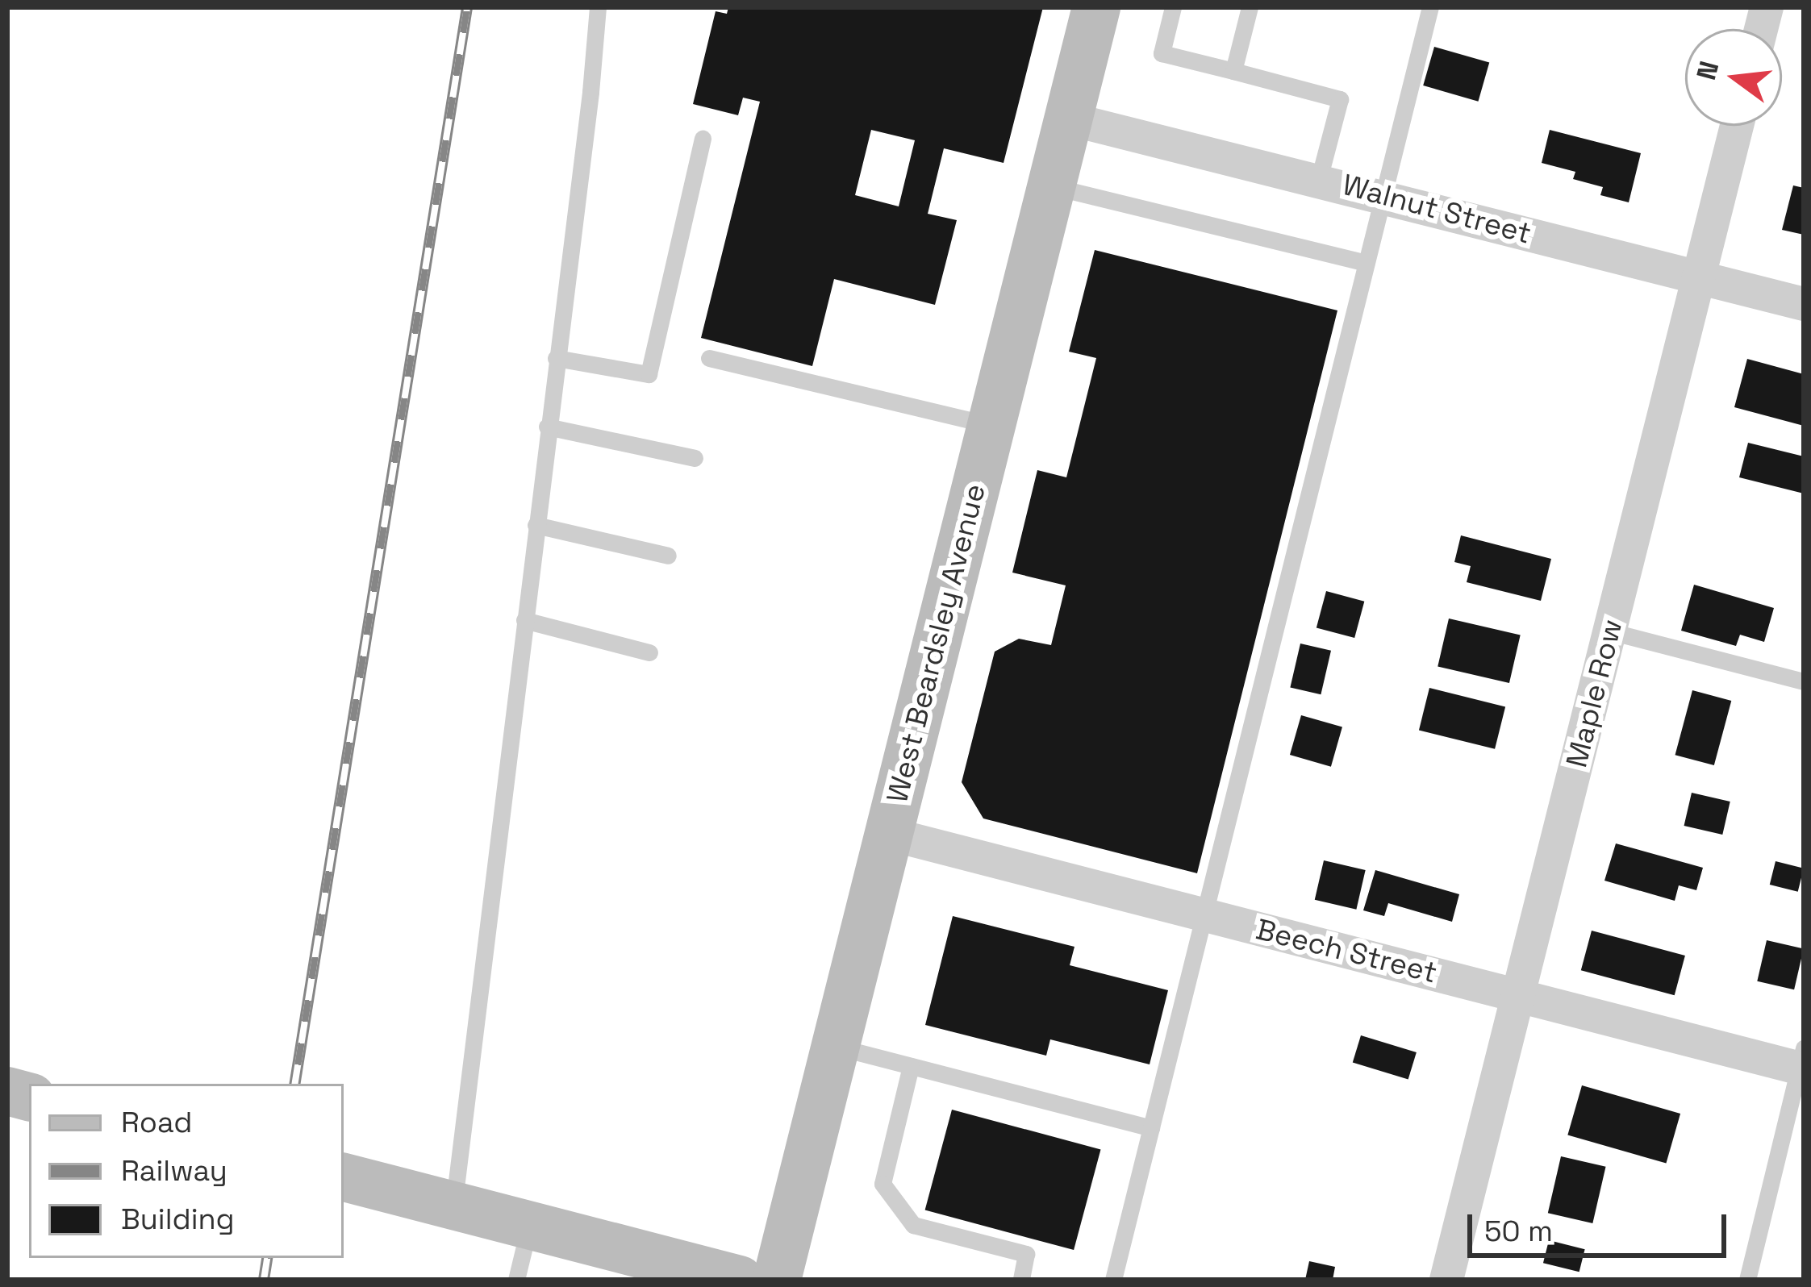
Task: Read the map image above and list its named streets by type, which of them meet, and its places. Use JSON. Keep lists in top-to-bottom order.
{
  "streets": {
    "main road": ["West Beardsley Avenue"],
    "street": ["Walnut Street", "Maple Row", "Beech Street"]
  },
  "crossings": [
    ["Walnut Street", "West Beardsley Avenue"],
    ["Walnut Street", "Maple Row"],
    ["West Beardsley Avenue", "Beech Street"],
    ["Maple Row", "Beech Street"]
  ],
  "legend": ["Road", "Railway", "Building"],
  "scale_bar": "50 m",
  "north": "left"
}
